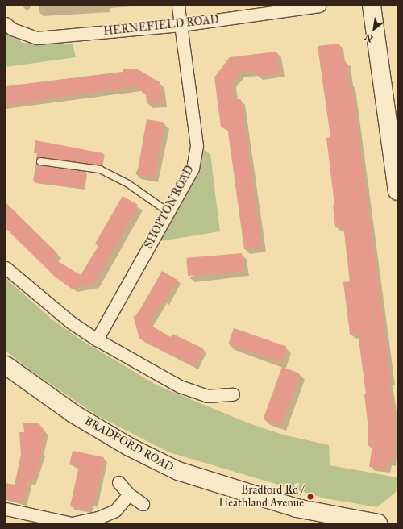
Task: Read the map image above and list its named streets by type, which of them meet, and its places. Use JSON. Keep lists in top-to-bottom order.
{
  "streets": {
    "main road": ["BRADFORD ROAD"],
    "street": ["HERNEFIELD ROAD", "SHOPTON ROAD"]
  },
  "crossings": [
    ["HERNEFIELD ROAD", "SHOPTON ROAD"]
  ],
  "places": ["Bradford Rd / Heathland Avenue"],
  "north": "bottom left"
}
